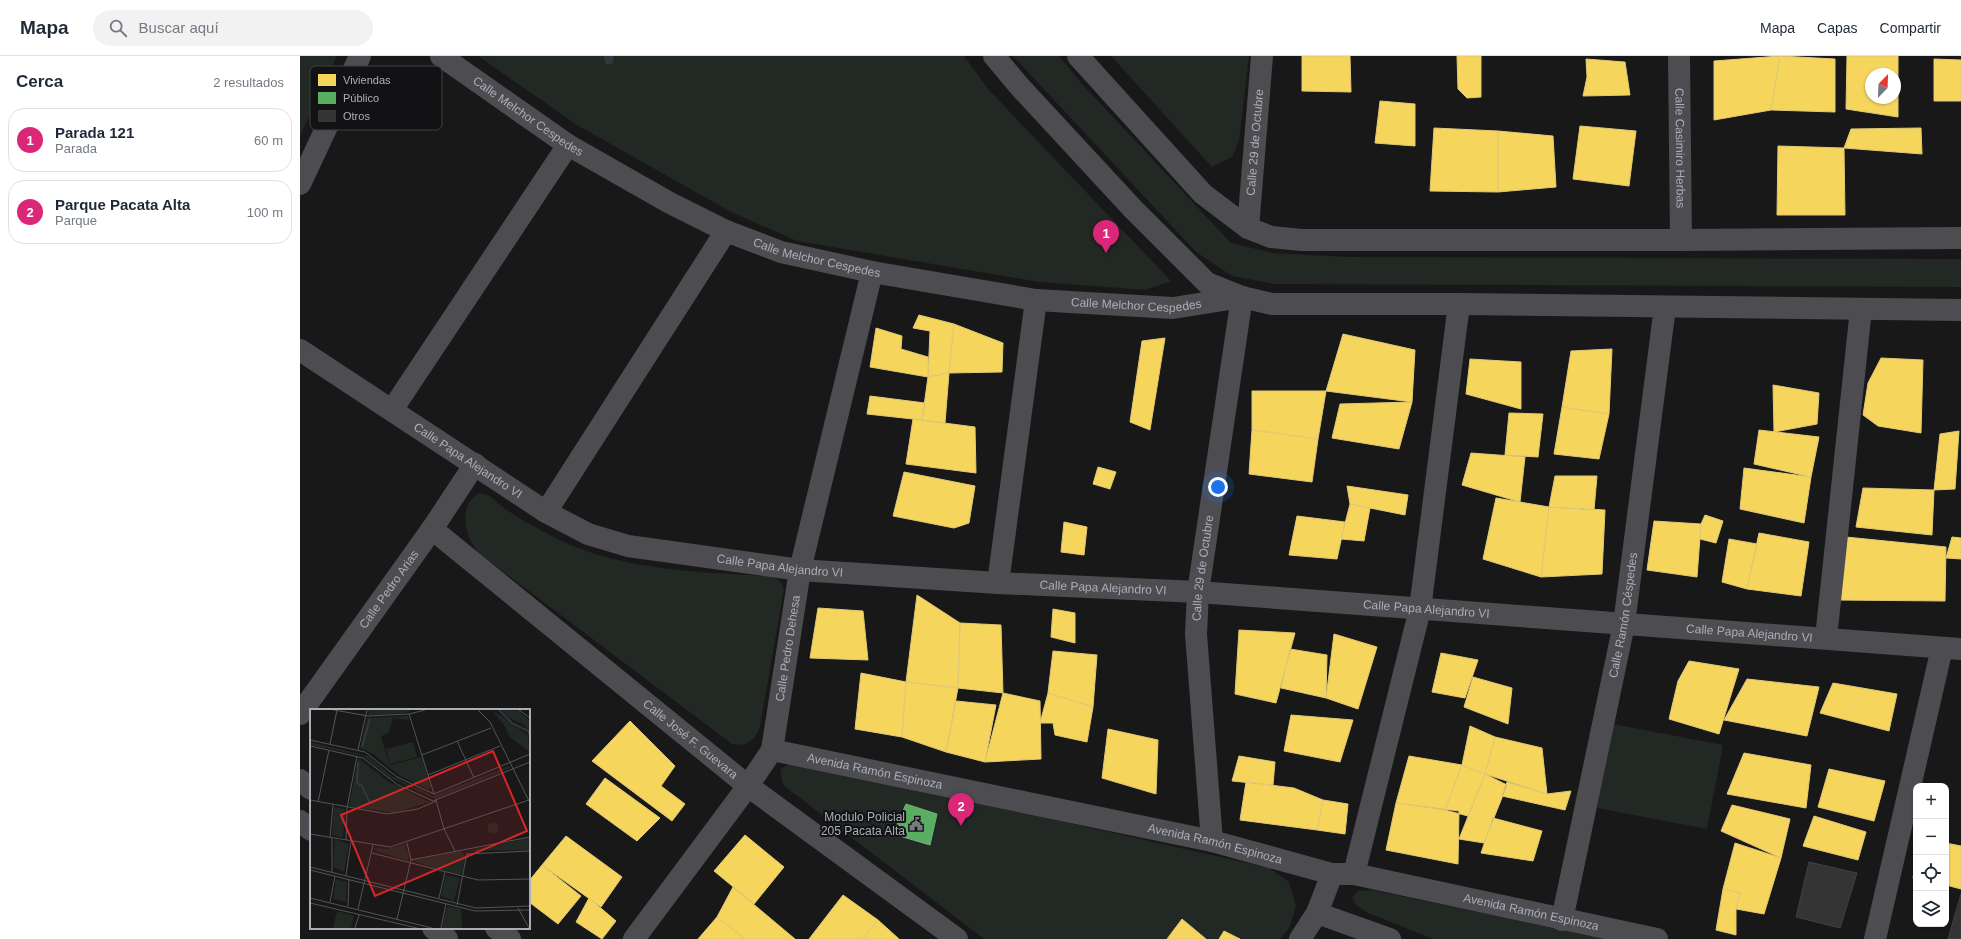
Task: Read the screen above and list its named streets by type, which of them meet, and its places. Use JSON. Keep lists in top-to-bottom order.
{
  "streets": {
    "street": [
      "Calle Melchor Cespedes",
      "Calle 29 de Octubre",
      "Calle Casimiro Herbas",
      "Calle Papa Alejandro VI",
      "Calle Pedro Arias",
      "Calle Ramón Céspedes",
      "Calle Pedro Dehesa",
      "Calle José F. Guevara",
      "Avenida Ramón Espinoza"
    ]
  },
  "crossings": [
    ["Calle Melchor Cespedes", "Calle 29 de Octubre"],
    ["Calle Melchor Cespedes", "Calle Pedro Dehesa"],
    ["Calle 29 de Octubre", "Calle Papa Alejandro VI"],
    ["Calle 29 de Octubre", "Avenida Ramón Espinoza"],
    ["Calle Papa Alejandro VI", "Calle Pedro Arias"],
    ["Calle Papa Alejandro VI", "Calle Ramón Céspedes"],
    ["Calle Papa Alejandro VI", "Calle Pedro Dehesa"],
    ["Calle Pedro Arias", "Calle José F. Guevara"],
    ["Calle Ramón Céspedes", "Avenida Ramón Espinoza"],
    ["Calle Pedro Dehesa", "Calle José F. Guevara"],
    ["Calle Pedro Dehesa", "Avenida Ramón Espinoza"]
  ],
  "places": {
    "public building": ["Modulo Policial 205 Pacata Alta"]
  },
  "legend": ["Viviendas", "Público", "Otros"],
  "north": "top right",
  "page": {
    "header": "Mapa",
    "search": "Buscar aquí",
    "nav": ["Mapa", "Capas", "Compartir"],
    "heading": ["Cerca", "2 resultados"],
    "list": [
      {
        "mark": "1",
        "name": "Parada 121",
        "note": "Parada",
        "value": "60 m"
      },
      {
        "mark": "2",
        "name": "Parque Pacata Alta",
        "note": "Parque",
        "value": "100 m"
      }
    ],
    "pins": ["1", "2"],
    "map_buttons": ["+", "−"]
  }
}
